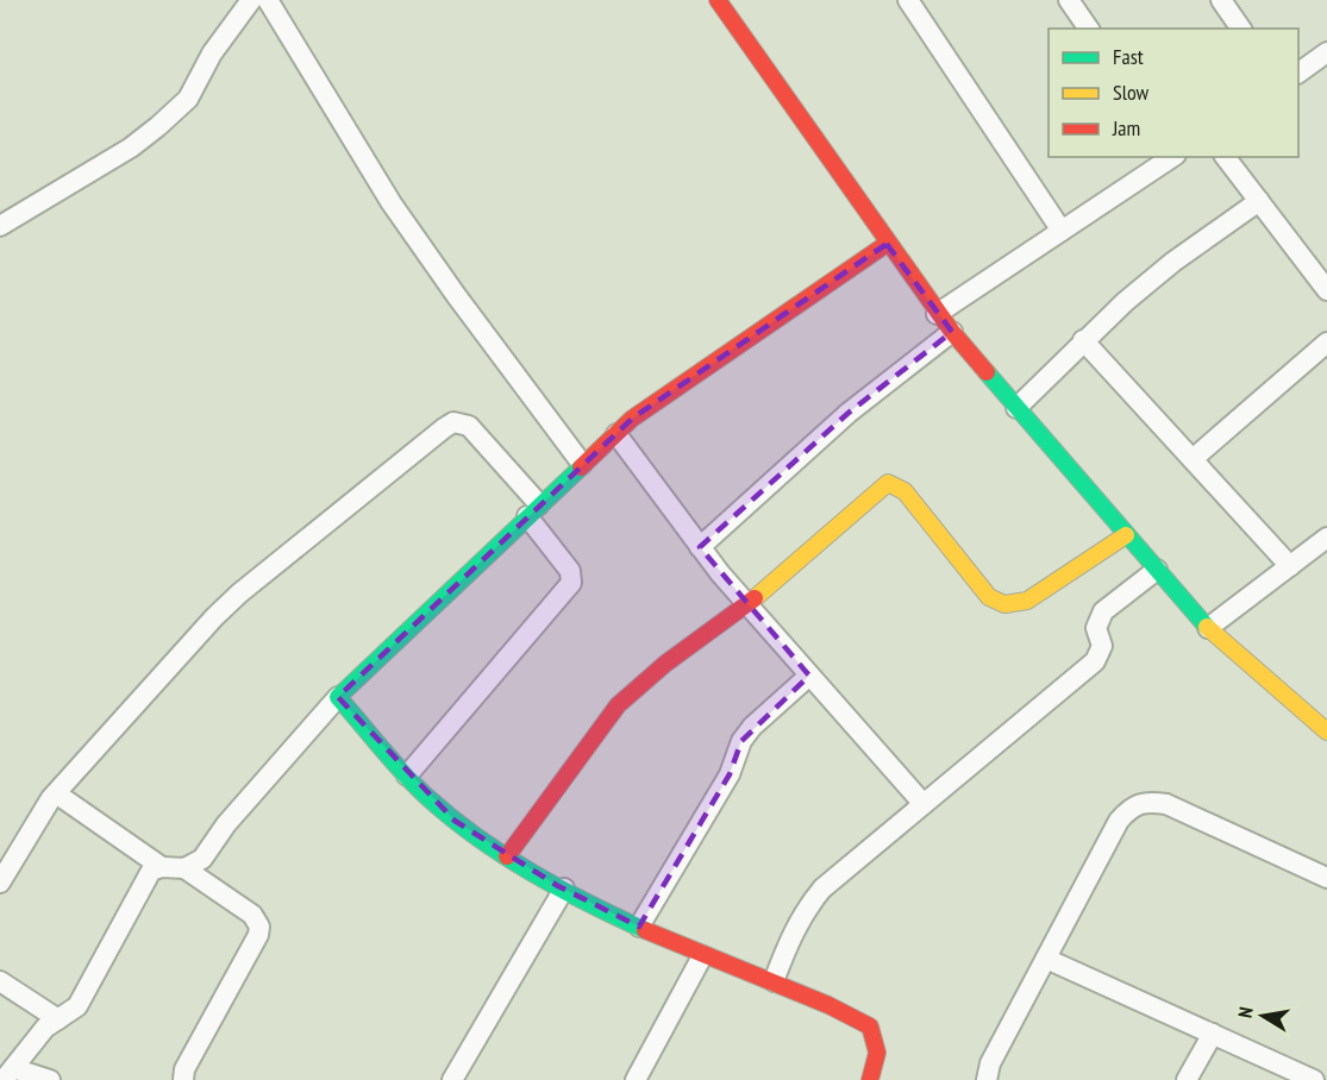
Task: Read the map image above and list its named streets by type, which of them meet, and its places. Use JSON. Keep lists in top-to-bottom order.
{
  "legend": ["Fast", "Slow", "Jam"],
  "north": "left"
}
